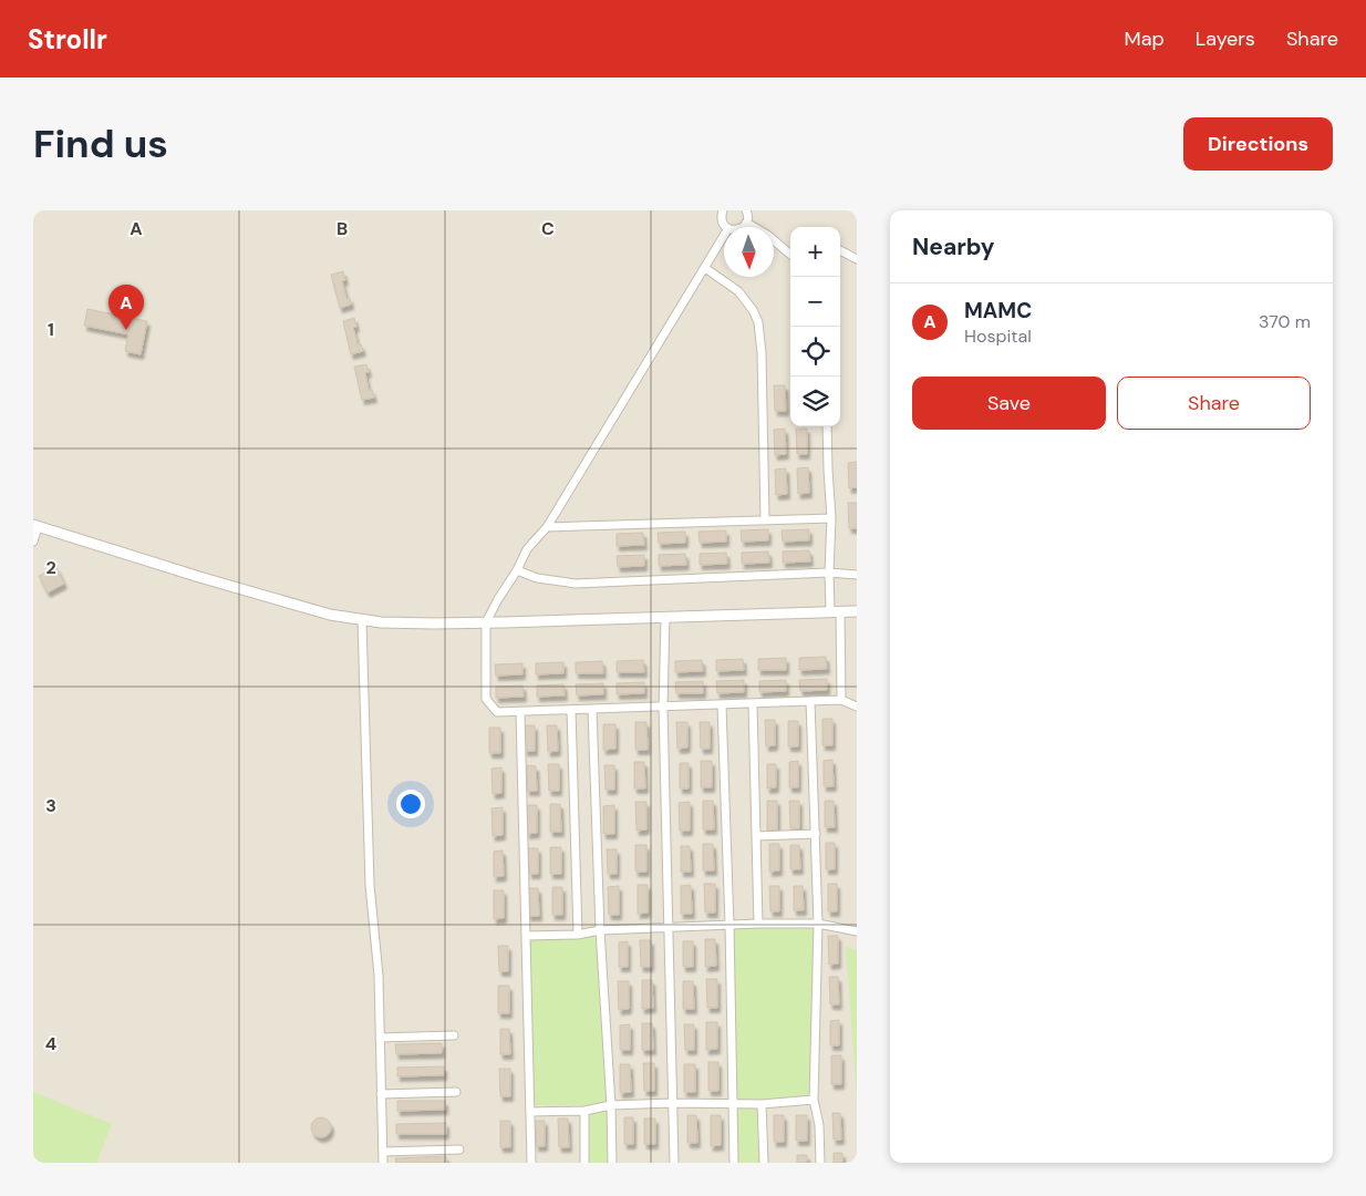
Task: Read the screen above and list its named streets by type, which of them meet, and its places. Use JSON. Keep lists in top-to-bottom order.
{
  "north": "bottom",
  "page": {
    "header": "Strollr",
    "nav": ["Map", "Layers", "Share"],
    "buttons": [
      "Directions",
      ["Save", "Share"]
    ],
    "title": "Find us",
    "heading": "Nearby",
    "map_buttons": ["+", "−"],
    "list": [
      {
        "mark": "A",
        "name": "MAMC",
        "note": "Hospital",
        "value": "370 m"
      }
    ],
    "pins": "A"
  },
  "grid": {
    "columns": ["A", "B", "C"],
    "rows": [
      "1",
      "2",
      "3",
      "4"
    ]
  }
}
